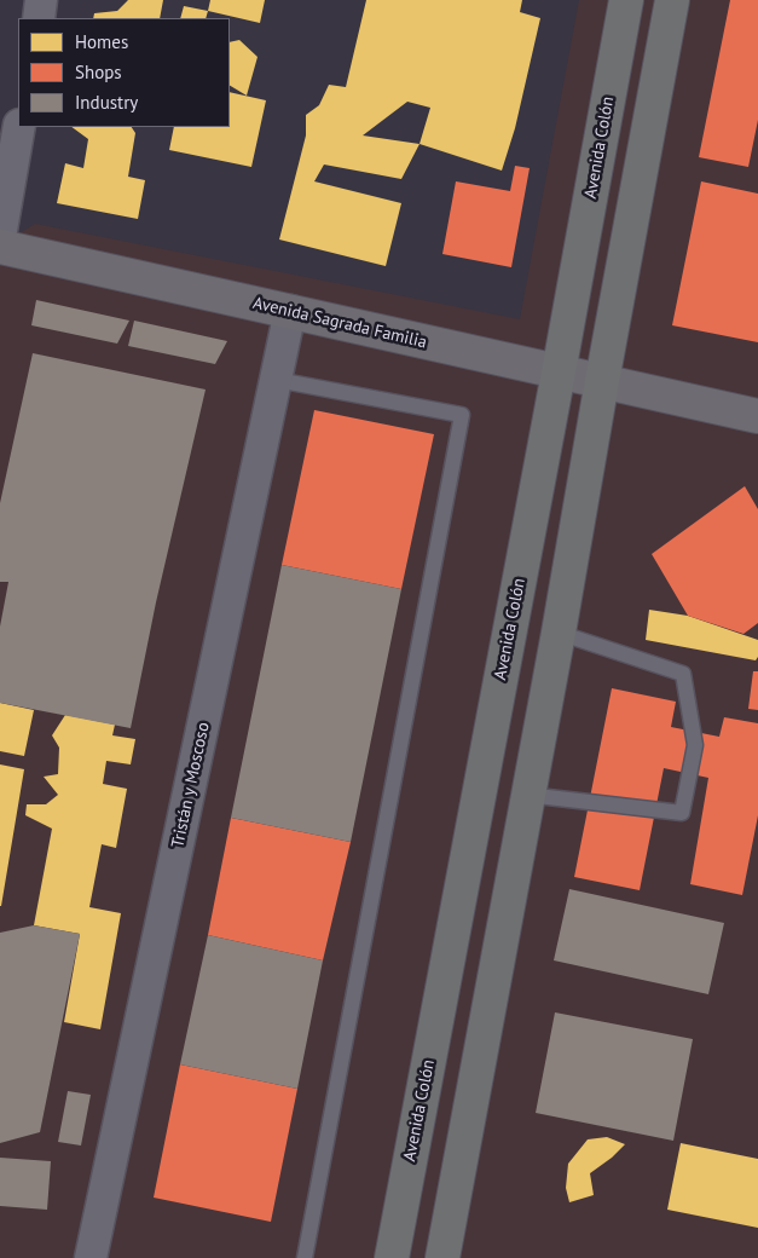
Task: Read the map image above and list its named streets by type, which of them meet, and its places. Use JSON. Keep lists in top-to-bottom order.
{
  "streets": {
    "main road": ["Avenida Colón", "Avenida Sagrada Familia"],
    "street": ["Tristán y Moscoso"]
  },
  "crossings": [
    ["Avenida Colón", "Avenida Sagrada Familia"],
    ["Avenida Sagrada Familia", "Tristán y Moscoso"]
  ],
  "legend": ["Homes", "Shops", "Industry"]
}
